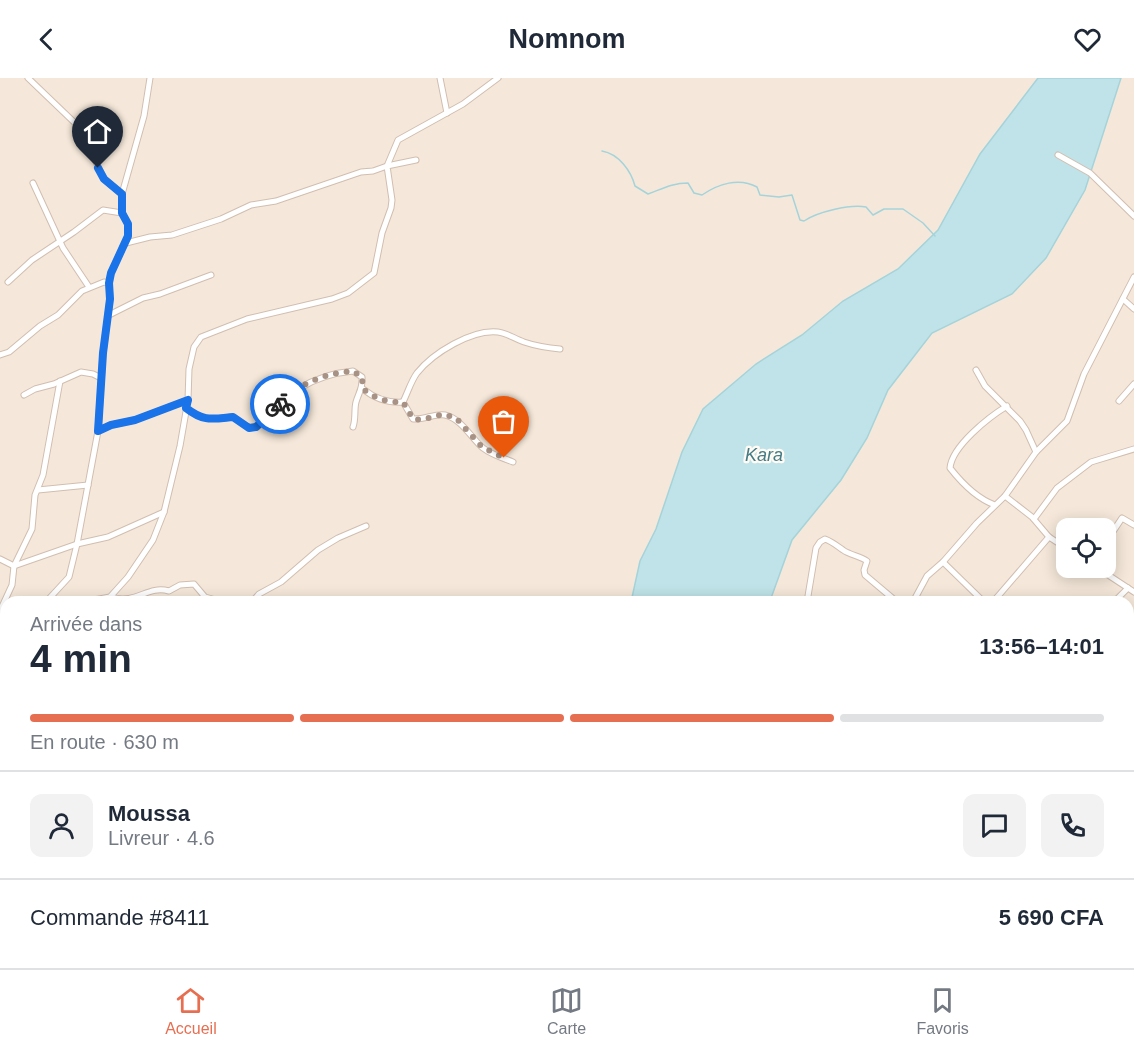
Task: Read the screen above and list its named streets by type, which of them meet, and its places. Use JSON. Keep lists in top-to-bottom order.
{
  "water": ["Kara"],
  "page": {
    "header": "Nomnom",
    "heading": ["4 min", "Arrivée dans", "13:56–14:01"],
    "panel": [
      "Moussa",
      "Livreur · 4.6",
      "Commande #8411",
      "5 690 CFA"
    ],
    "bar": "En route · 630 m",
    "tabs": ["Accueil", "Carte", "Favoris"]
  }
}
